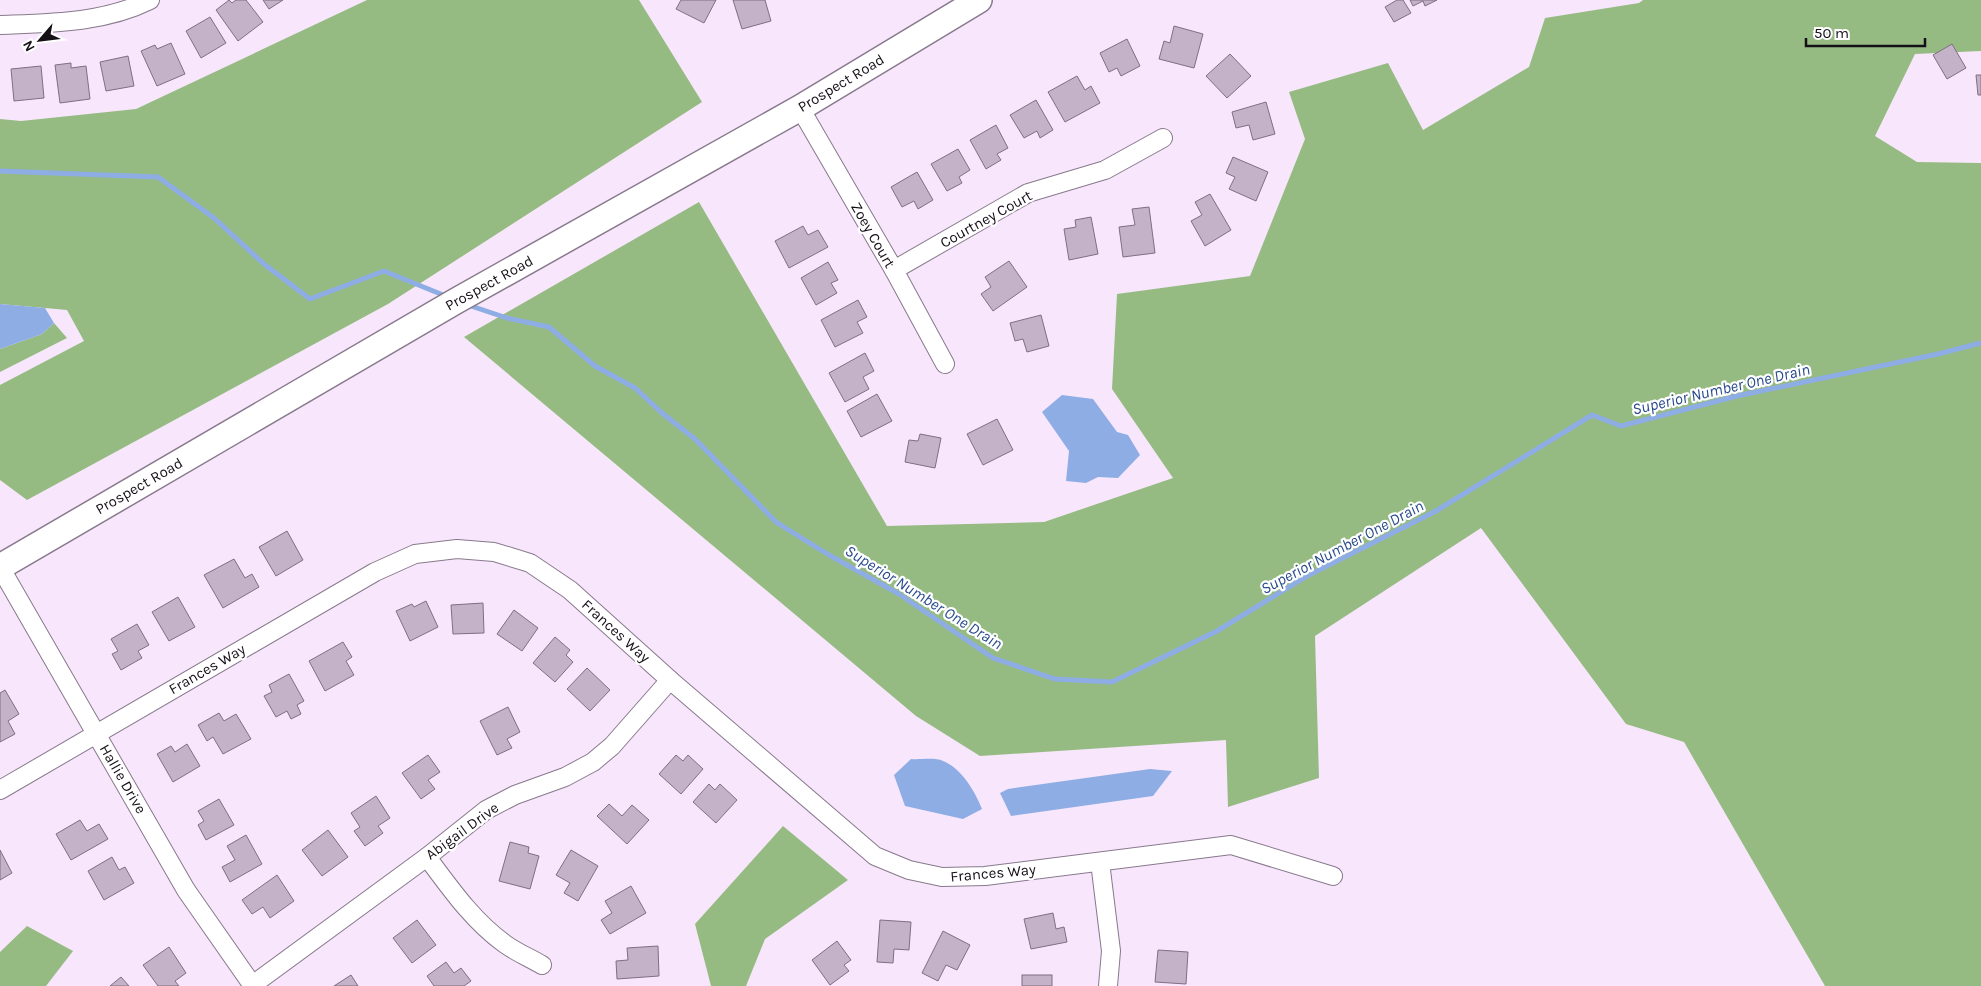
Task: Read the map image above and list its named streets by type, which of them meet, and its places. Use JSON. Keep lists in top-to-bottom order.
{
  "streets": {
    "main road": ["Prospect Road"],
    "street": [
      "Courtney Court",
      "Zoey Court",
      "Frances Way",
      "Hallie Drive",
      "Abigail Drive"
    ]
  },
  "crossings": [
    ["Prospect Road", "Zoey Court"],
    ["Prospect Road", "Hallie Drive"],
    ["Courtney Court", "Zoey Court"],
    ["Frances Way", "Hallie Drive"],
    ["Frances Way", "Abigail Drive"],
    ["Hallie Drive", "Abigail Drive"]
  ],
  "water": ["Superior Number One Drain"],
  "scale_bar": "50 m",
  "north": "bottom left"
}
